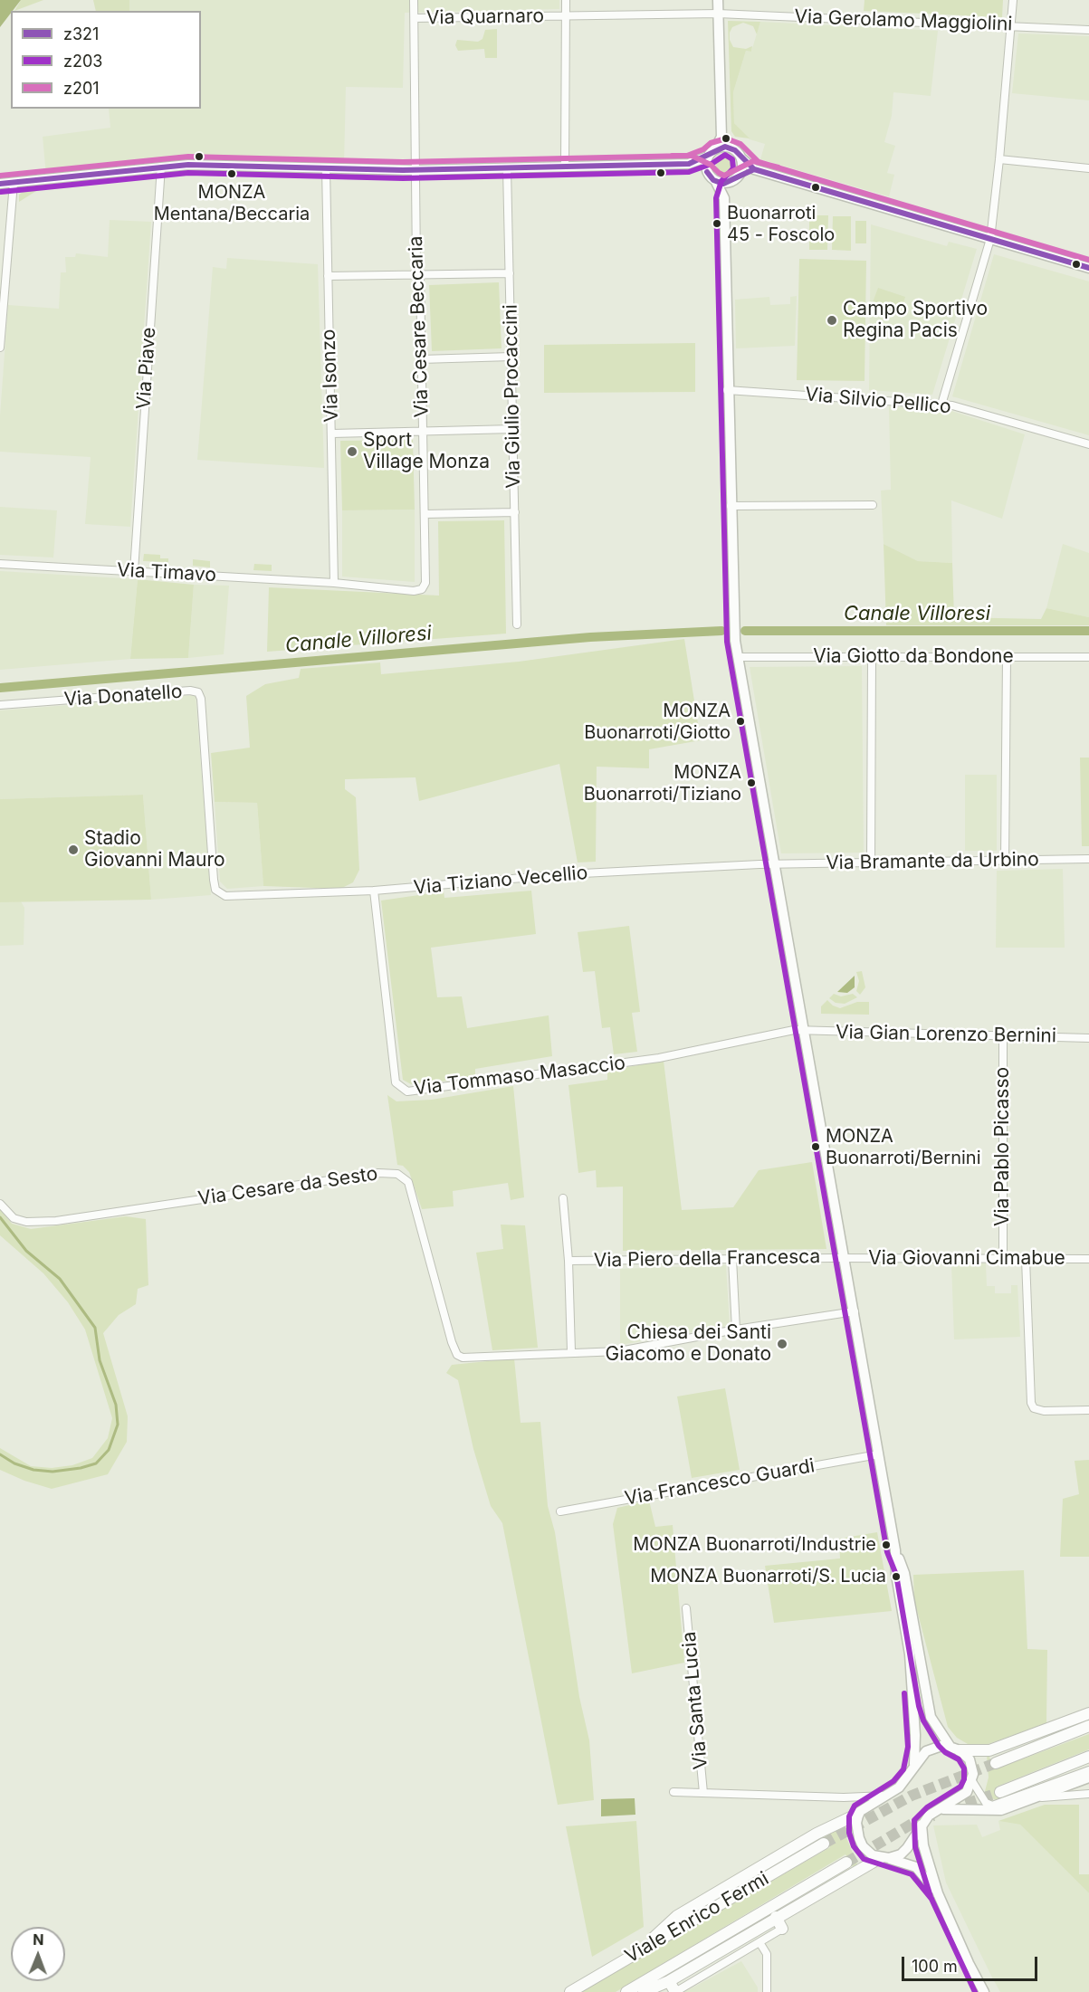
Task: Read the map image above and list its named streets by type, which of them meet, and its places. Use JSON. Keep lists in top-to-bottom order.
{
  "streets": {
    "main road": ["Viale Enrico Fermi"],
    "street": [
      "Via Quarnaro",
      "Via Gerolamo Maggiolini",
      "Via Cesare Beccaria",
      "Via Piave",
      "Via Isonzo",
      "Via Giulio Procaccini",
      "Via Silvio Pellico",
      "Via Timavo",
      "Via Giotto da Bondone",
      "Via Donatello",
      "Via Bramante da Urbino",
      "Via Tiziano Vecellio",
      "Via Gian Lorenzo Bernini",
      "Via Tommaso Masaccio",
      "Via Pablo Picasso",
      "Via Cesare da Sesto",
      "Via Piero della Francesca",
      "Via Giovanni Cimabue",
      "Via Francesco Guardi",
      "Via Santa Lucia"
    ]
  },
  "crossings": [
    ["Via Quarnaro", "Via Gerolamo Maggiolini"],
    ["Via Quarnaro", "Via Cesare Beccaria"],
    ["Via Cesare Beccaria", "Via Isonzo"],
    ["Via Cesare Beccaria", "Via Timavo"],
    ["Via Piave", "Via Timavo"],
    ["Via Isonzo", "Via Timavo"],
    ["Via Donatello", "Via Tiziano Vecellio"],
    ["Via Bramante da Urbino", "Via Tiziano Vecellio"],
    ["Via Tiziano Vecellio", "Via Tommaso Masaccio"],
    ["Via Gian Lorenzo Bernini", "Via Tommaso Masaccio"],
    ["Via Gian Lorenzo Bernini", "Via Pablo Picasso"],
    ["Via Pablo Picasso", "Via Giovanni Cimabue"],
    ["Via Piero della Francesca", "Via Giovanni Cimabue"]
  ],
  "water": ["Canale Villoresi"],
  "places": [
    "MONZA Mentana/Beccaria",
    "Buonarroti 45 - Foscolo",
    "Campo Sportivo Regina Pacis",
    "Sport Village Monza",
    "MONZA Buonarroti/Giotto",
    "MONZA Buonarroti/Tiziano",
    "Stadio Giovanni Mauro",
    "MONZA Buonarroti/Bernini",
    "Chiesa dei Santi Giacomo e Donato",
    "MONZA Buonarroti/Industrie",
    "MONZA Buonarroti/S. Lucia"
  ],
  "lines": ["transit line z201", "transit line z321", "transit line z203"],
  "legend": ["z321", "z203", "z201"],
  "scale_bar": "100 m",
  "north": "top"
}
